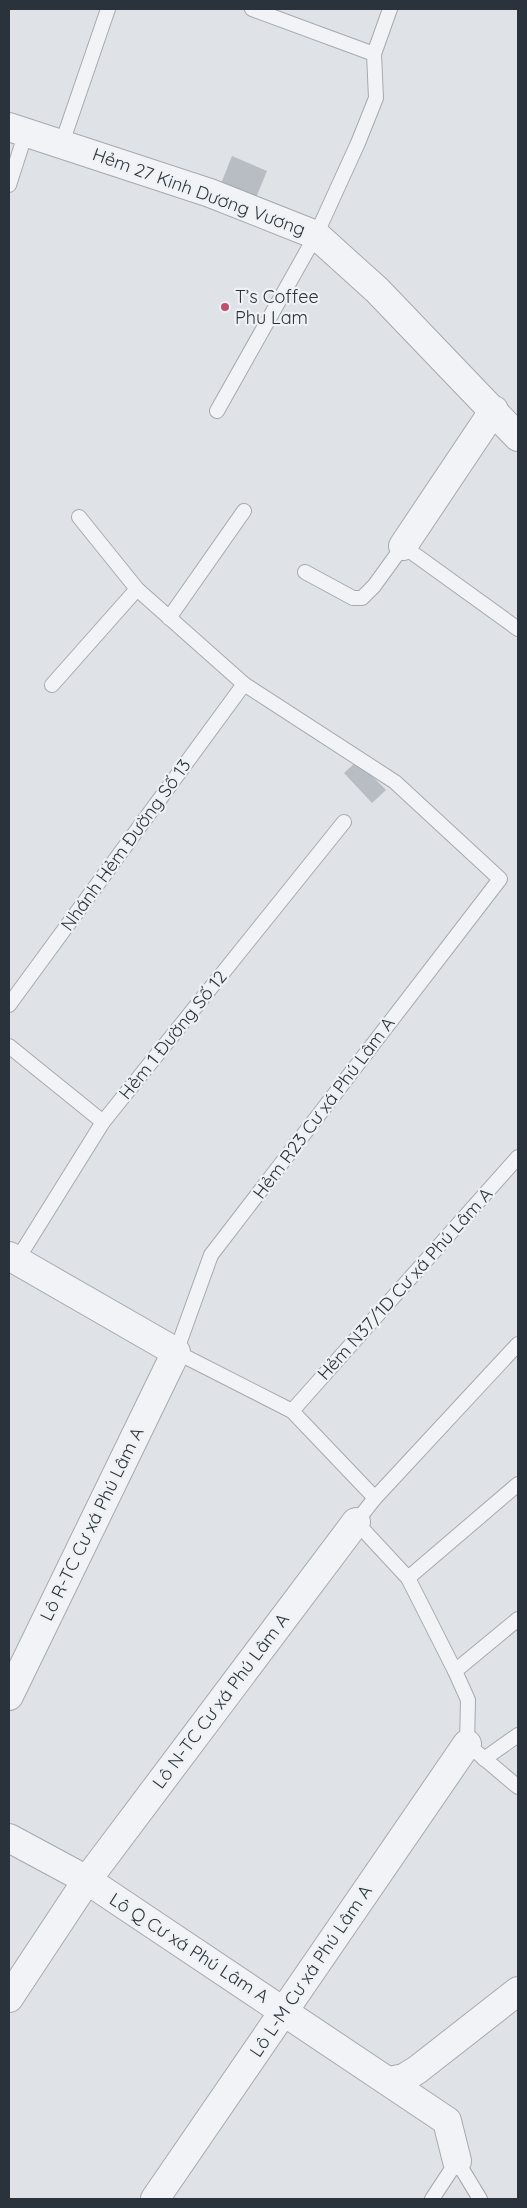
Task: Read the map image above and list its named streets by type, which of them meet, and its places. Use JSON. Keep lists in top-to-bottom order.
{
  "streets": {
    "street": [
      "Hẻm 27 Kinh Dương Vương",
      "Lô R-TC Cư xá Phú Lâm A",
      "Lô N-TC Cư xá Phú Lâm A",
      "Lô Q Cư xá Phú Lâm A",
      "Lô L-M Cư xá Phú Lâm A"
    ],
    "lane": [
      "Nhánh Hẻm Đường Số 13",
      "Hẻm 1 Đường Số 12",
      "Hẻm R23 Cư xá Phú Lâm A",
      "Hẻm N37/1D Cư xá Phú Lâm A"
    ]
  },
  "crossings": [
    ["Nhánh Hẻm Đường Số 13", "Hẻm R23 Cư xá Phú Lâm A"],
    ["Hẻm R23 Cư xá Phú Lâm A", "Lô R-TC Cư xá Phú Lâm A"],
    ["Lô N-TC Cư xá Phú Lâm A", "Lô Q Cư xá Phú Lâm A"],
    ["Lô Q Cư xá Phú Lâm A", "Lô L-M Cư xá Phú Lâm A"]
  ],
  "places": ["T’s Coffee Phu Lam"]
}
